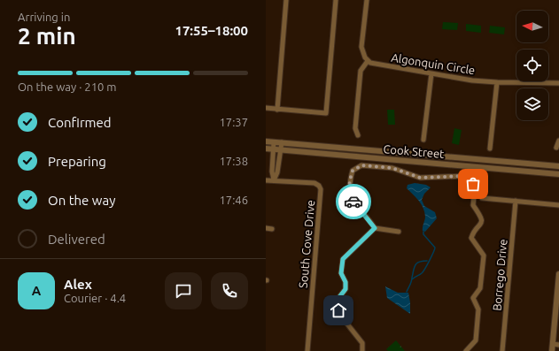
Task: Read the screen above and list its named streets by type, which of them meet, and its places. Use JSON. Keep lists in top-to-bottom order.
{
  "streets": {
    "street": [
      "Algonquin Circle",
      "Cook Street",
      "South Cove Drive",
      "Borrego Drive"
    ]
  },
  "north": "left",
  "page": {
    "heading": ["2 min", "Arriving in", "17:55–18:00"],
    "panel": ["Alex", "Courier · 4.4"],
    "bar": "On the way · 210 m",
    "list": [
      ["Confirmed", "17:37"],
      ["Preparing", "17:38"],
      ["On the way", "17:46"],
      "Delivered"
    ],
    "round": "A"
  }
}
